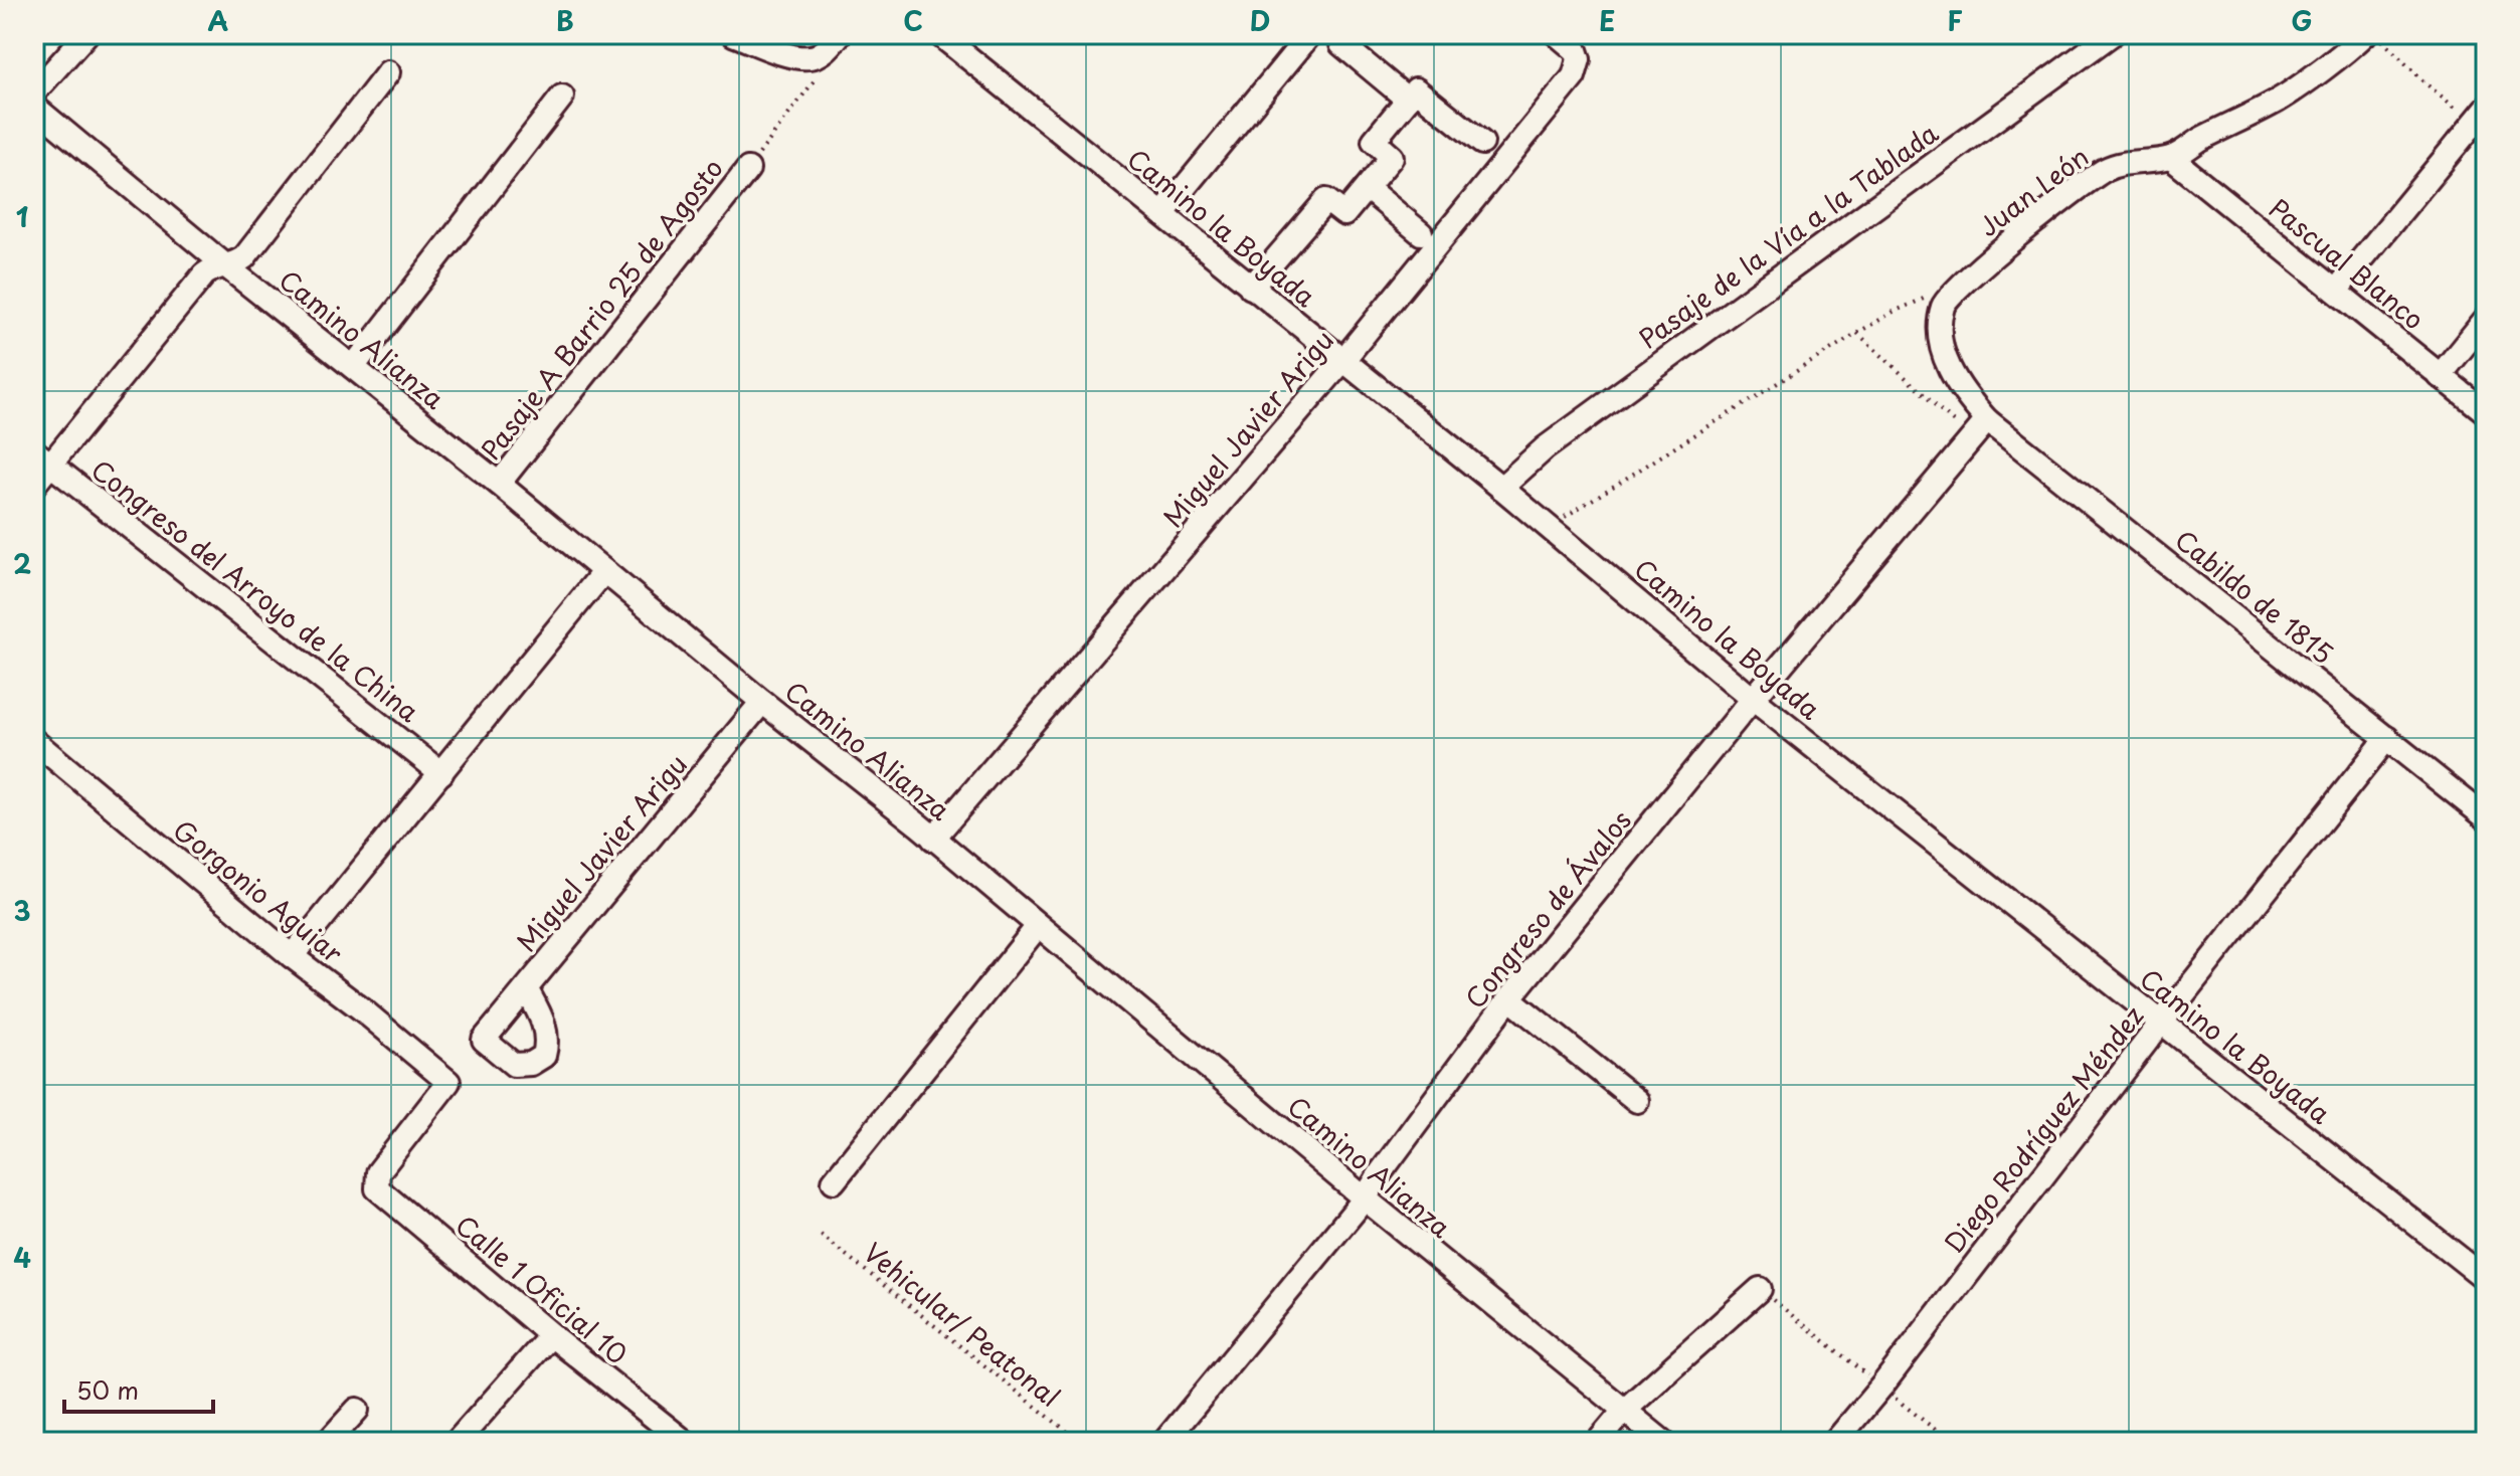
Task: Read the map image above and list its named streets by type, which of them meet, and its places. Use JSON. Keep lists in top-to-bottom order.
{
  "streets": {
    "street": [
      "Juan León",
      "Camino la Boyada",
      "Pasaje de la Vía a la Tablada",
      "Pascual Blanco",
      "Pasaje A Barrio 25 de Agosto",
      "Camino Alianza",
      "Miguel Javier Arigu",
      "Congreso del Arroyo de la China",
      "Cabildo de 1815",
      "Gorgonio Aguiar",
      "Congreso de Ávalos",
      "Diego Rodríguez Méndez",
      "Calle 1 Oficial 10"
    ],
    "path": ["Vehicular/ Peatonal"]
  },
  "crossings": [
    ["Juan León", "Pascual Blanco"],
    ["Camino la Boyada", "Pasaje de la Vía a la Tablada"],
    ["Camino la Boyada", "Miguel Javier Arigu"],
    ["Camino la Boyada", "Congreso de Ávalos"],
    ["Camino la Boyada", "Diego Rodríguez Méndez"],
    ["Pasaje A Barrio 25 de Agosto", "Camino Alianza"],
    ["Camino Alianza", "Miguel Javier Arigu"],
    ["Camino Alianza", "Congreso de Ávalos"],
    ["Cabildo de 1815", "Congreso de Ávalos"],
    ["Cabildo de 1815", "Diego Rodríguez Méndez"],
    ["Gorgonio Aguiar", "Calle 1 Oficial 10"]
  ],
  "scale_bar": "50 m",
  "grid": {
    "columns": [
      "A",
      "B",
      "C",
      "D",
      "E",
      "F",
      "G"
    ],
    "rows": [
      "1",
      "2",
      "3",
      "4"
    ]
  }
}
